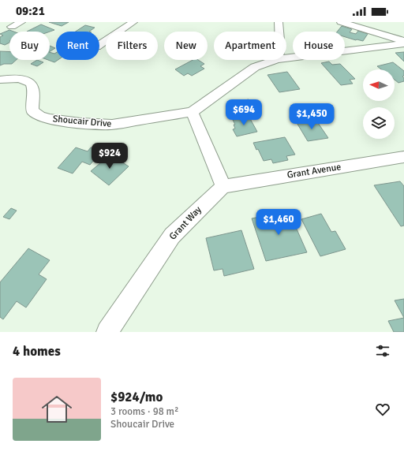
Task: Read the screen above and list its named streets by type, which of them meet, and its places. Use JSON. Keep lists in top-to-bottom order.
{
  "streets": {
    "street": ["Shoucair Drive", "Grant Avenue", "Grant Way"]
  },
  "crossings": [
    ["Grant Avenue", "Grant Way"]
  ],
  "north": "left",
  "page": {
    "status": "09:21",
    "chip": [
      "Buy",
      "Rent",
      "Filters",
      "New",
      "Apartment",
      "House"
    ],
    "price": [
      "$694",
      "$1,450",
      "$924",
      "$1,460"
    ],
    "heading": "4 homes",
    "list": [
      {
        "name": "$924/mo",
        "note": "3 rooms · 98 m² · Shoucair Drive"
      }
    ]
  }
}
